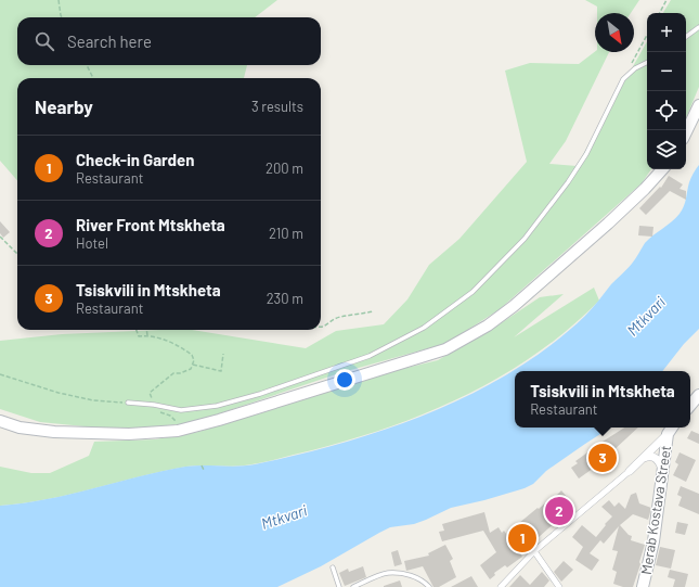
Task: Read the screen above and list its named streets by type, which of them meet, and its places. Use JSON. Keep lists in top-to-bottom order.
{
  "streets": {
    "main road": ["Merab Kostava Street"]
  },
  "water": ["Mtkvari"],
  "north": "bottom right",
  "page": {
    "map_buttons": ["+", "−"],
    "search": "Search here",
    "heading": ["Nearby", "3 results"],
    "list": [
      {
        "mark": "1",
        "name": "Check-in Garden",
        "note": "Restaurant",
        "value": "200 m"
      },
      {
        "mark": "2",
        "name": "River Front Mtskheta",
        "note": "Hotel",
        "value": "210 m"
      },
      {
        "mark": "3",
        "name": "Tsiskvili in Mtskheta",
        "note": "Restaurant",
        "value": "230 m"
      }
    ],
    "popup": ["Tsiskvili in Mtskheta", "Restaurant"],
    "pins": ["3", "2", "1"]
  }
}
